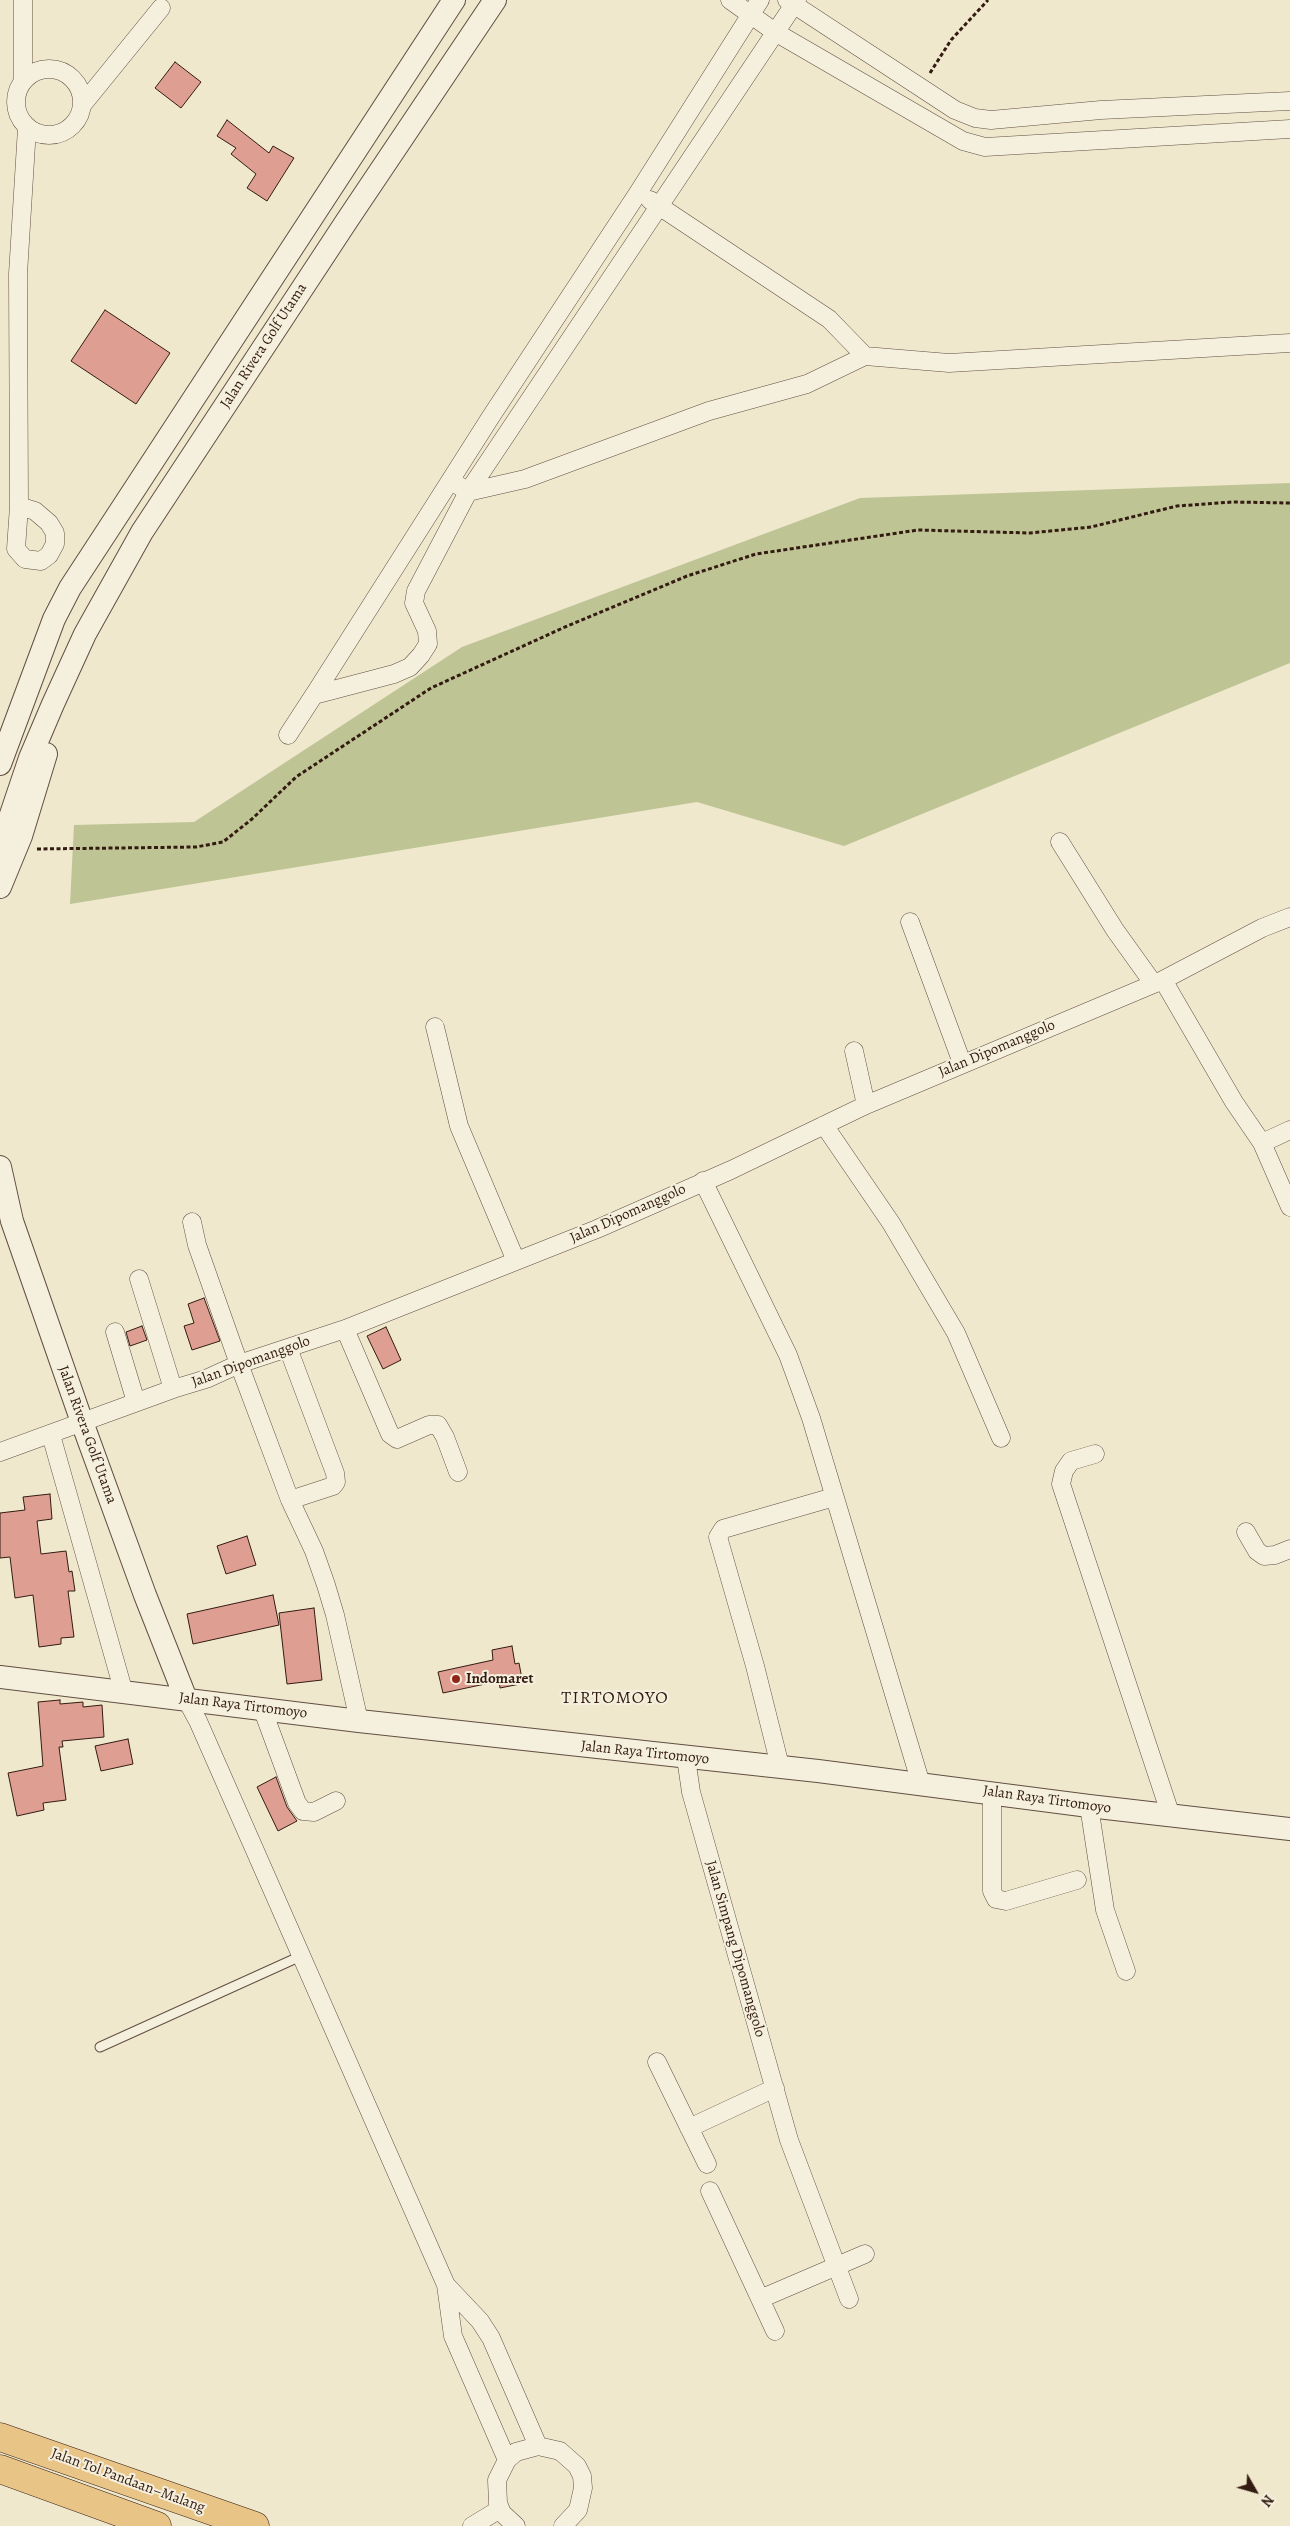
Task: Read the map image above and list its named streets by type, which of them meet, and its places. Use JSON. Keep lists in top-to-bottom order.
{
  "streets": {
    "highway": ["Jalan Tol Pandaan–Malang"],
    "street": [
      "Jalan Rivera Golf Utama",
      "Jalan Dipomanggolo",
      "Jalan Raya Tirtomoyo",
      "Jalan Simpang Dipomanggolo"
    ]
  },
  "crossings": [
    ["Jalan Rivera Golf Utama", "Jalan Dipomanggolo"],
    ["Jalan Rivera Golf Utama", "Jalan Raya Tirtomoyo"],
    ["Jalan Raya Tirtomoyo", "Jalan Simpang Dipomanggolo"]
  ],
  "districts": ["TIRTOMOYO"],
  "places": ["Indomaret"],
  "north": "bottom right"
}
